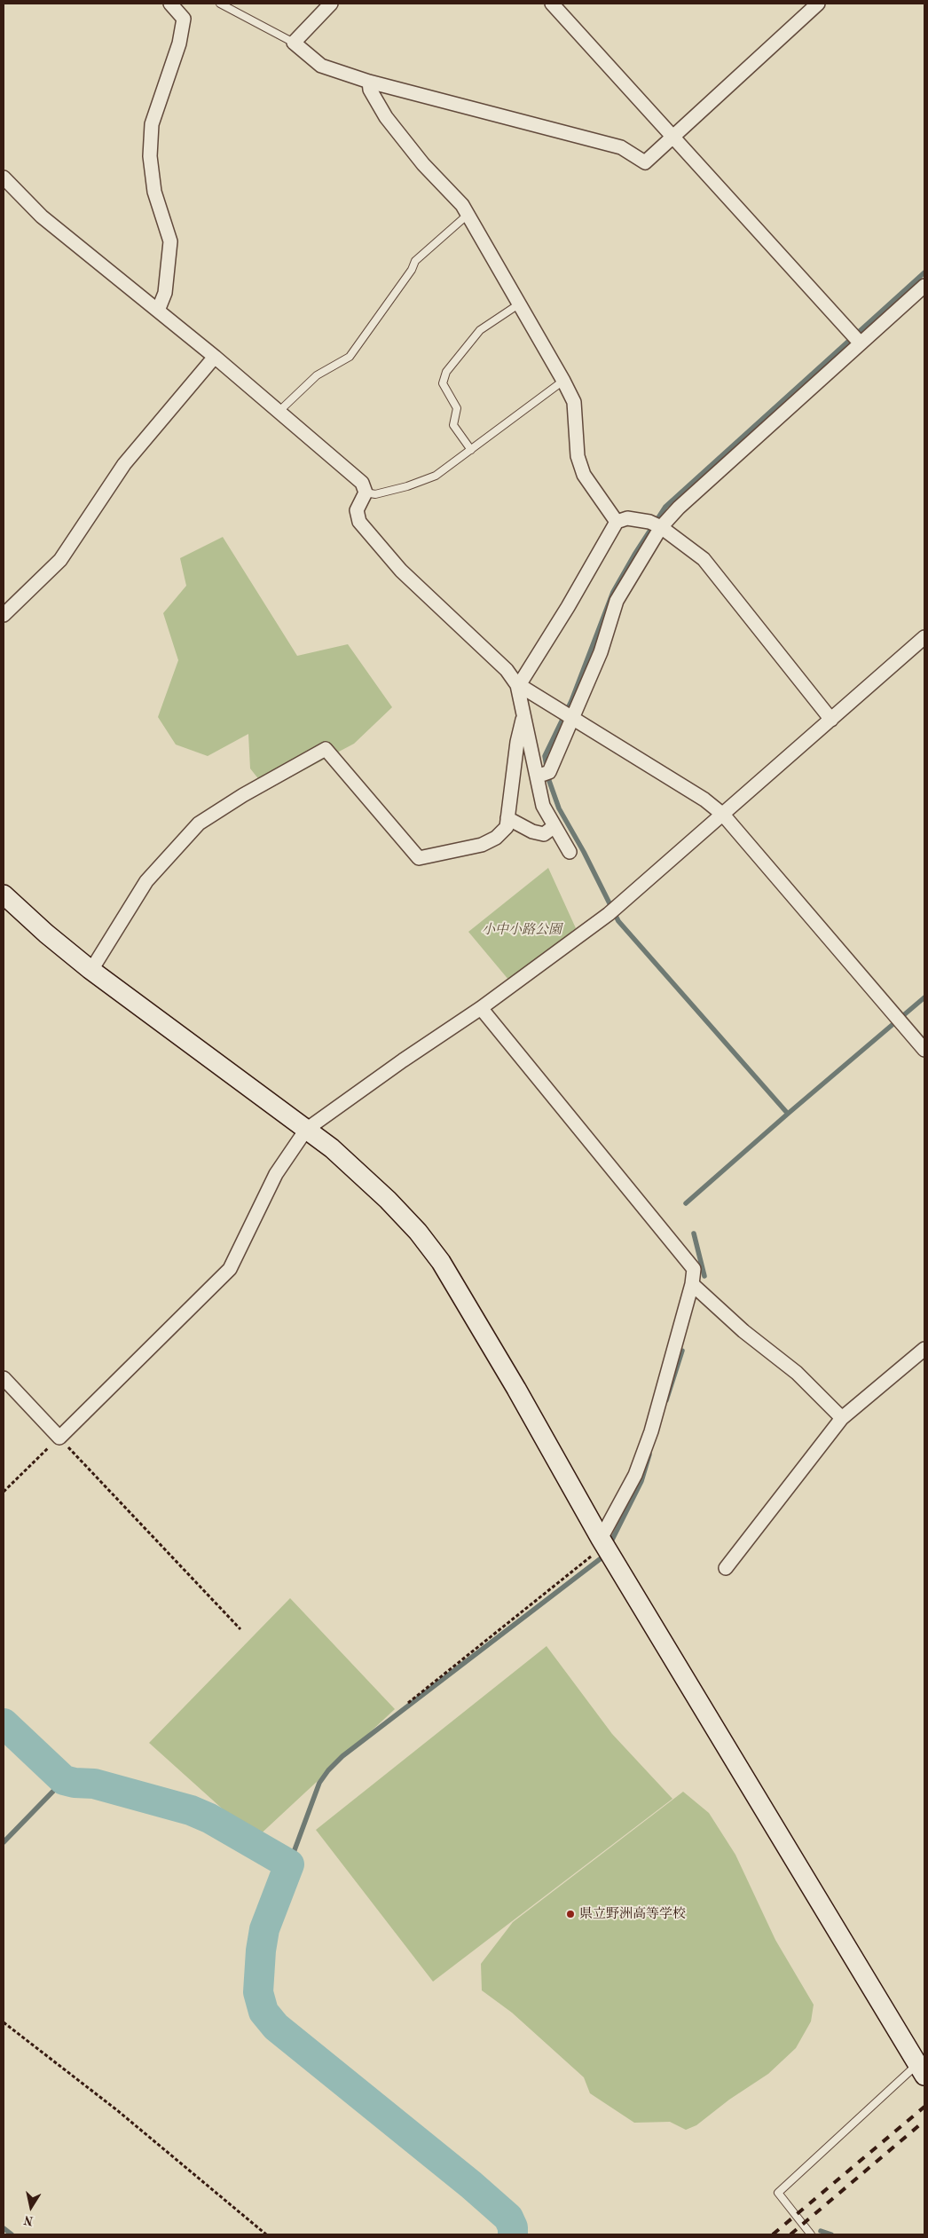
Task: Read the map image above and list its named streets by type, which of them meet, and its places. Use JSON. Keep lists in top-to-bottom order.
{
  "parks": ["小中小路公園"],
  "places": ["県立野洲高等学校"],
  "north": "bottom"
}
